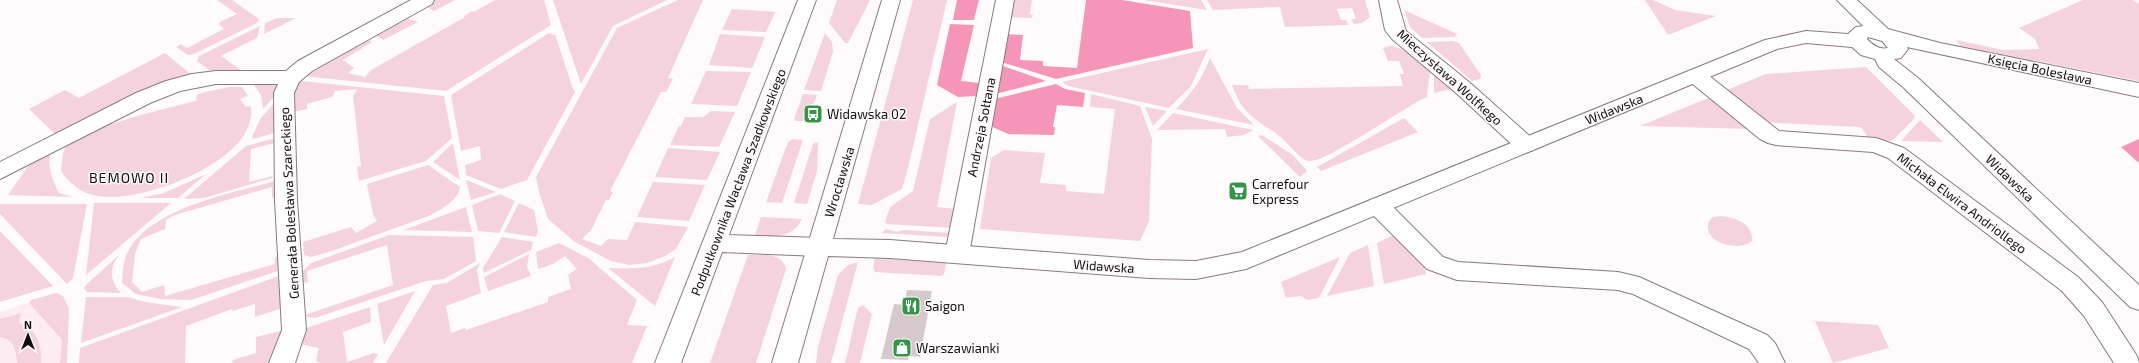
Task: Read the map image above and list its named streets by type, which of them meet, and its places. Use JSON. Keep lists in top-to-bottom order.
{
  "streets": {
    "street": [
      "Księcia Bolesława",
      "Mieczysława Wolfkego",
      "Widawska",
      "Andrzeja Sołtana",
      "Podpułkownika Wacława Szadkowskiego",
      "Wrocławska",
      "Generała Bolesława Szareckiego",
      "Michała Elwira Andriollego"
    ]
  },
  "crossings": [
    ["Księcia Bolesława", "Widawska"],
    ["Mieczysława Wolfkego", "Widawska"],
    ["Widawska", "Andrzeja Sołtana"],
    ["Widawska", "Podpułkownika Wacława Szadkowskiego"],
    ["Widawska", "Wrocławska"],
    ["Widawska", "Michała Elwira Andriollego"]
  ],
  "districts": ["BEMOWO II"],
  "places": {
    "bus stop": ["Widawska 02"],
    "supermarket": ["Carrefour Express"],
    "restaurant": ["Saigon"],
    "shop": ["Warszawianki"]
  },
  "north": "top"
}
